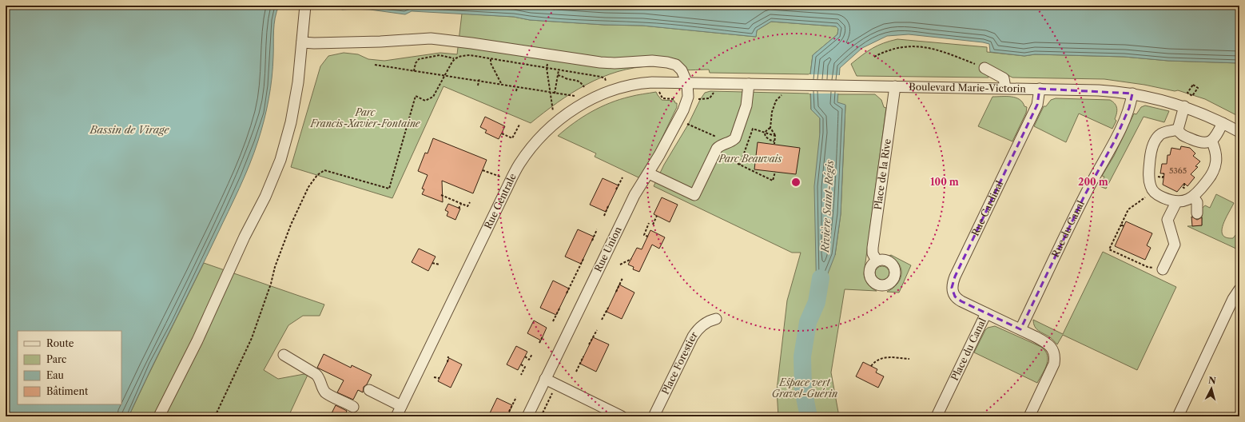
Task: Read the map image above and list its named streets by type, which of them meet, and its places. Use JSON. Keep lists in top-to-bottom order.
{
  "streets": {
    "street": [
      "Boulevard Marie-Victorin",
      "Place de la Rive",
      "Rue Centrale",
      "Rue Cardinal",
      "Rue du Canal",
      "Rue Union",
      "Place du Canal",
      "Place Forestier"
    ]
  },
  "crossings": [
    ["Boulevard Marie-Victorin", "Place de la Rive"],
    ["Boulevard Marie-Victorin", "Rue Centrale"],
    ["Boulevard Marie-Victorin", "Rue Cardinal"],
    ["Boulevard Marie-Victorin", "Rue du Canal"],
    ["Boulevard Marie-Victorin", "Rue Union"],
    ["Rue Centrale", "Rue Union"],
    ["Rue Cardinal", "Place du Canal"],
    ["Rue du Canal", "Place du Canal"]
  ],
  "water": ["Bassin de Virage", "Rivière Saint-Régis"],
  "parks": ["Parc Francis-Xavier-Fontaine", "Parc Beauvais", "Espace vert Gravel-Guérin"],
  "house_numbers": ["5365"],
  "legend": [
    "Route",
    "Parc",
    "Eau",
    "Bâtiment"
  ],
  "north": "top",
  "rings": ["100 m", "200 m"]
}
